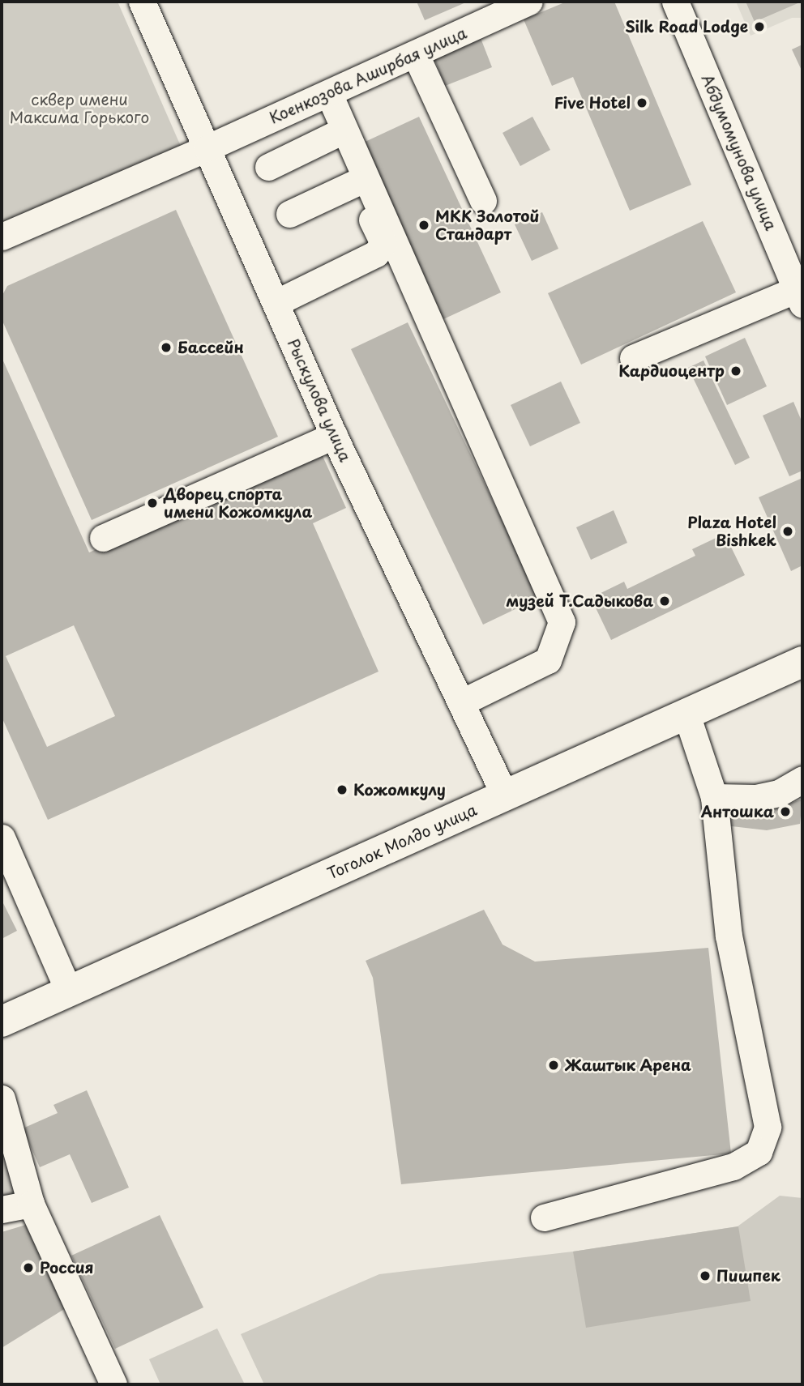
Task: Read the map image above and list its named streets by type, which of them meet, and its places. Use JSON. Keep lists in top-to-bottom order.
{
  "streets": {
    "main road": ["Тоголок Молдо улица"],
    "street": ["Коенкозова Аширбая улица", "Абдумомунова улица", "Рыскулова улица"]
  },
  "crossings": [
    ["Коенкозова Аширбая улица", "Рыскулова улица"],
    ["Рыскулова улица", "Тоголок Молдо улица"]
  ],
  "parks": ["сквер имени Максима Горького"],
  "places": [
    "Silk Road Lodge",
    "Five Hotel",
    "МКК Золотой Стандарт",
    "Бассейн",
    "Кардиоцентр",
    "Дворец спорта имени Кожомкула",
    "Plaza Hotel Bishkek",
    "музей Т.Садыкова",
    "Кожомкулу",
    "Антошка",
    "Жаштык Арена",
    "Россия",
    "Пишпек"
  ]
}
